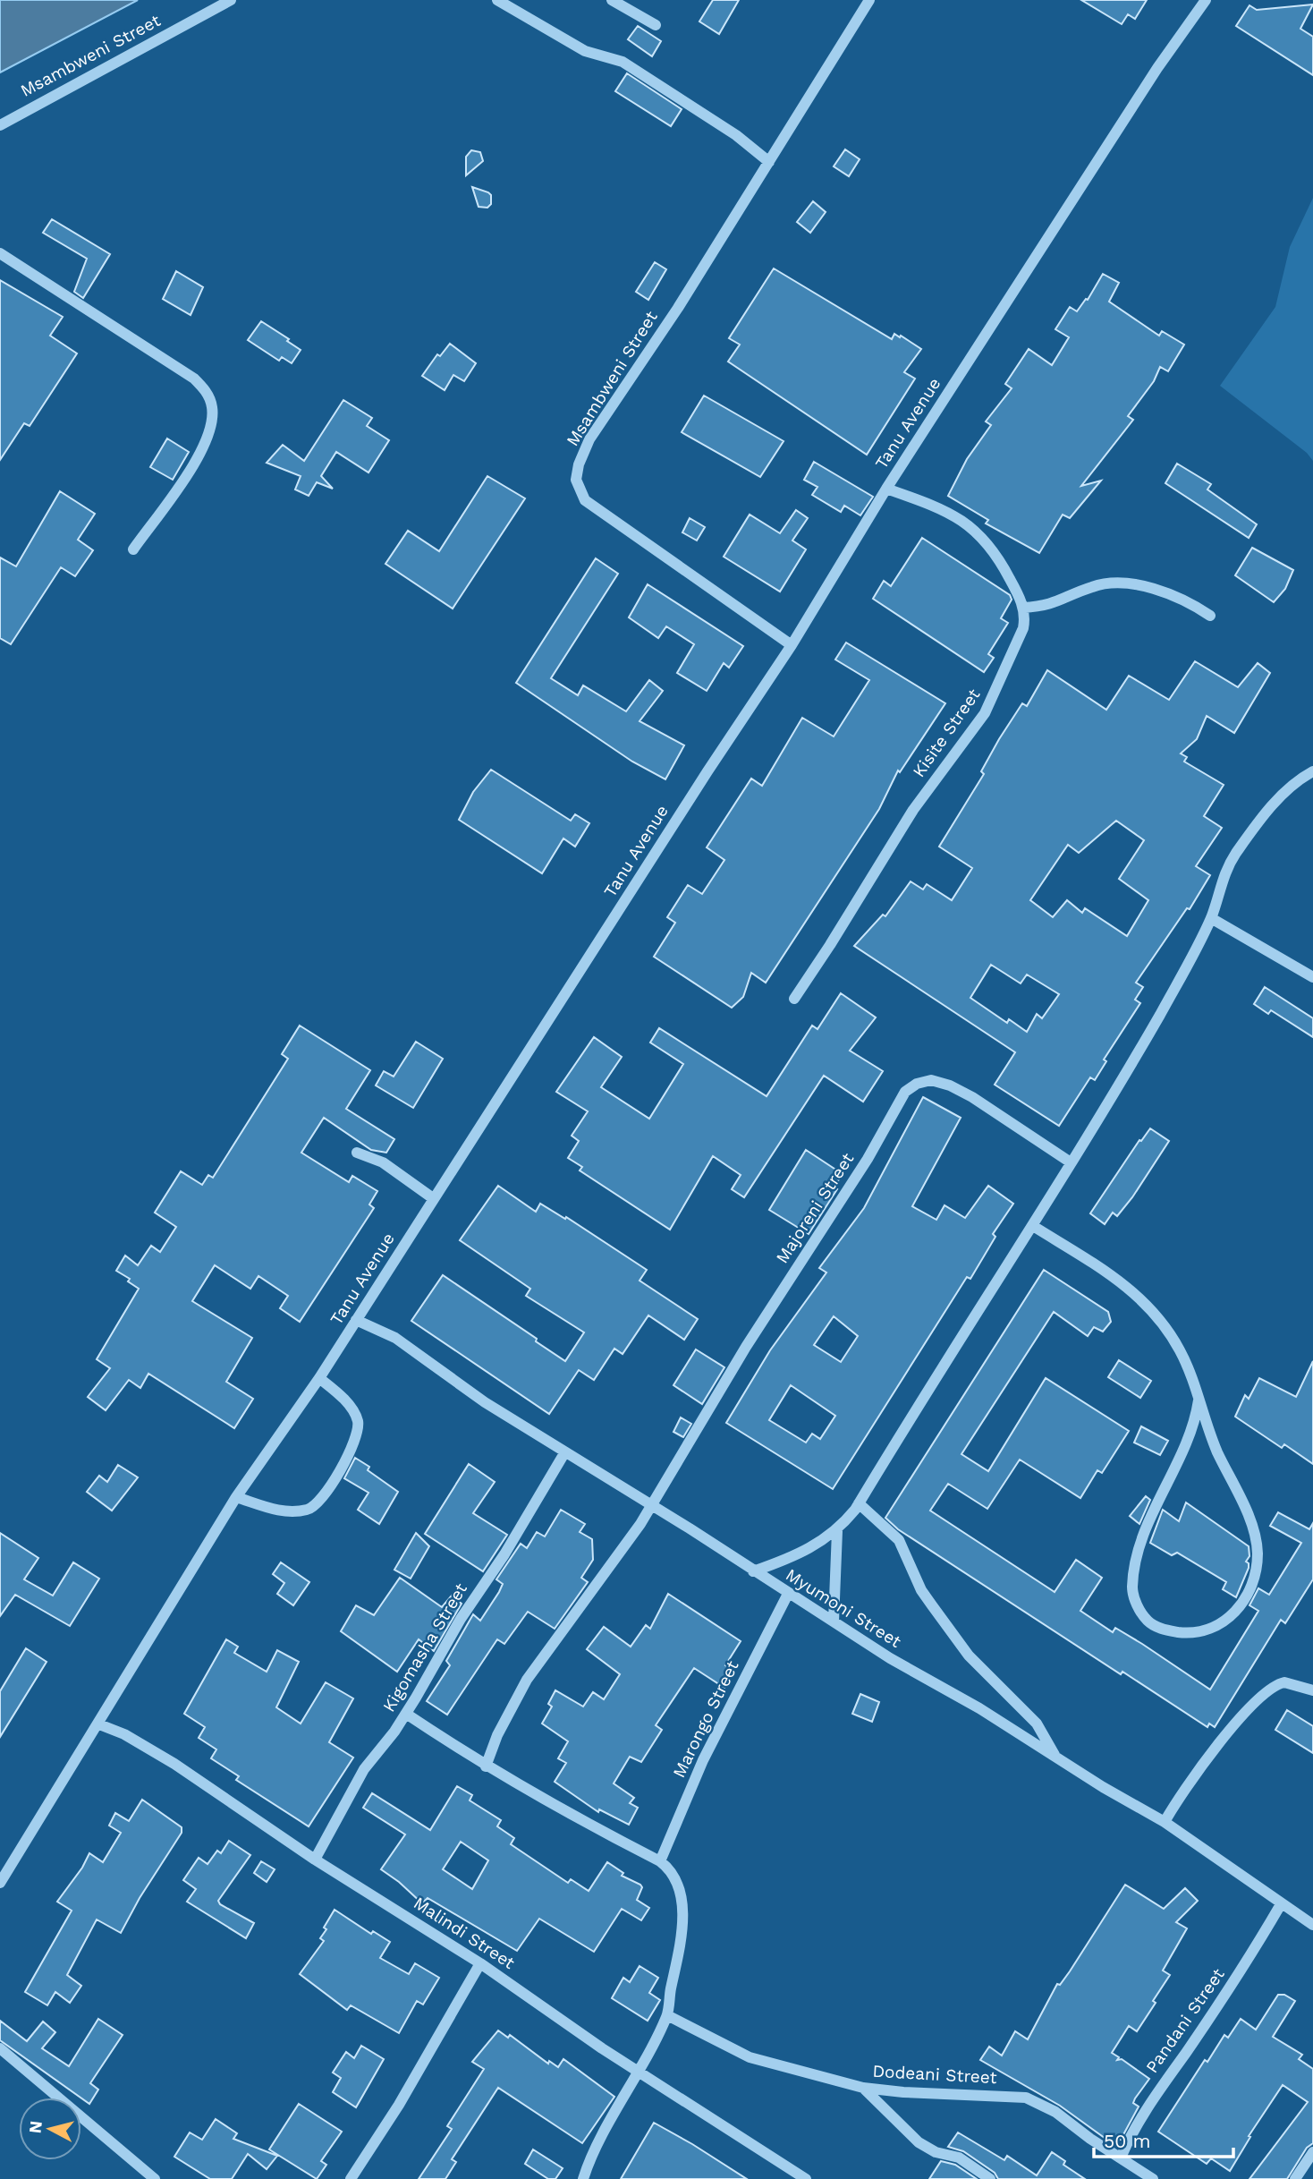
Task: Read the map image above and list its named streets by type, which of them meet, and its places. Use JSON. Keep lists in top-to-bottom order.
{
  "streets": {
    "street": [
      "Msambweni Street",
      "Tanu Avenue",
      "Kisite Street",
      "Majoreni Street",
      "Myumoni Street",
      "Kigomasha Street",
      "Marongo Street",
      "Malindi Street",
      "Pandani Street",
      "Dodeani Street"
    ]
  },
  "crossings": [
    ["Msambweni Street", "Tanu Avenue"],
    ["Tanu Avenue", "Myumoni Street"],
    ["Tanu Avenue", "Malindi Street"],
    ["Majoreni Street", "Myumoni Street"],
    ["Myumoni Street", "Kigomasha Street"],
    ["Myumoni Street", "Marongo Street"],
    ["Myumoni Street", "Pandani Street"],
    ["Kigomasha Street", "Malindi Street"],
    ["Pandani Street", "Dodeani Street"]
  ],
  "scale_bar": "50 m",
  "north": "left"
}
